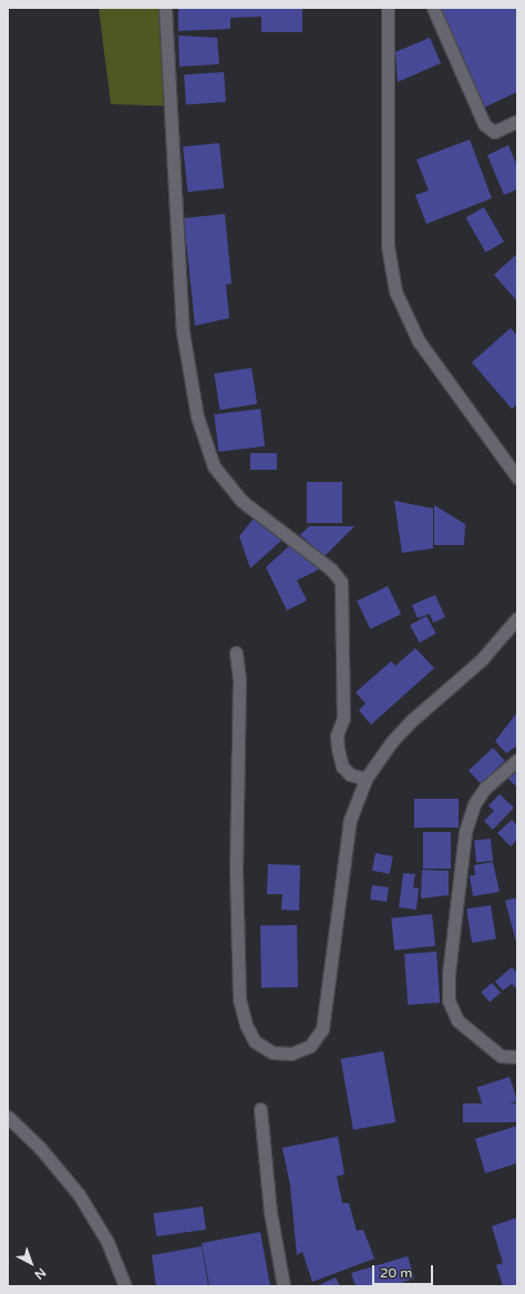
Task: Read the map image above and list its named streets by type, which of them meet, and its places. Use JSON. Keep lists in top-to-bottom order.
{
  "scale_bar": "20 m",
  "north": "bottom right"
}
